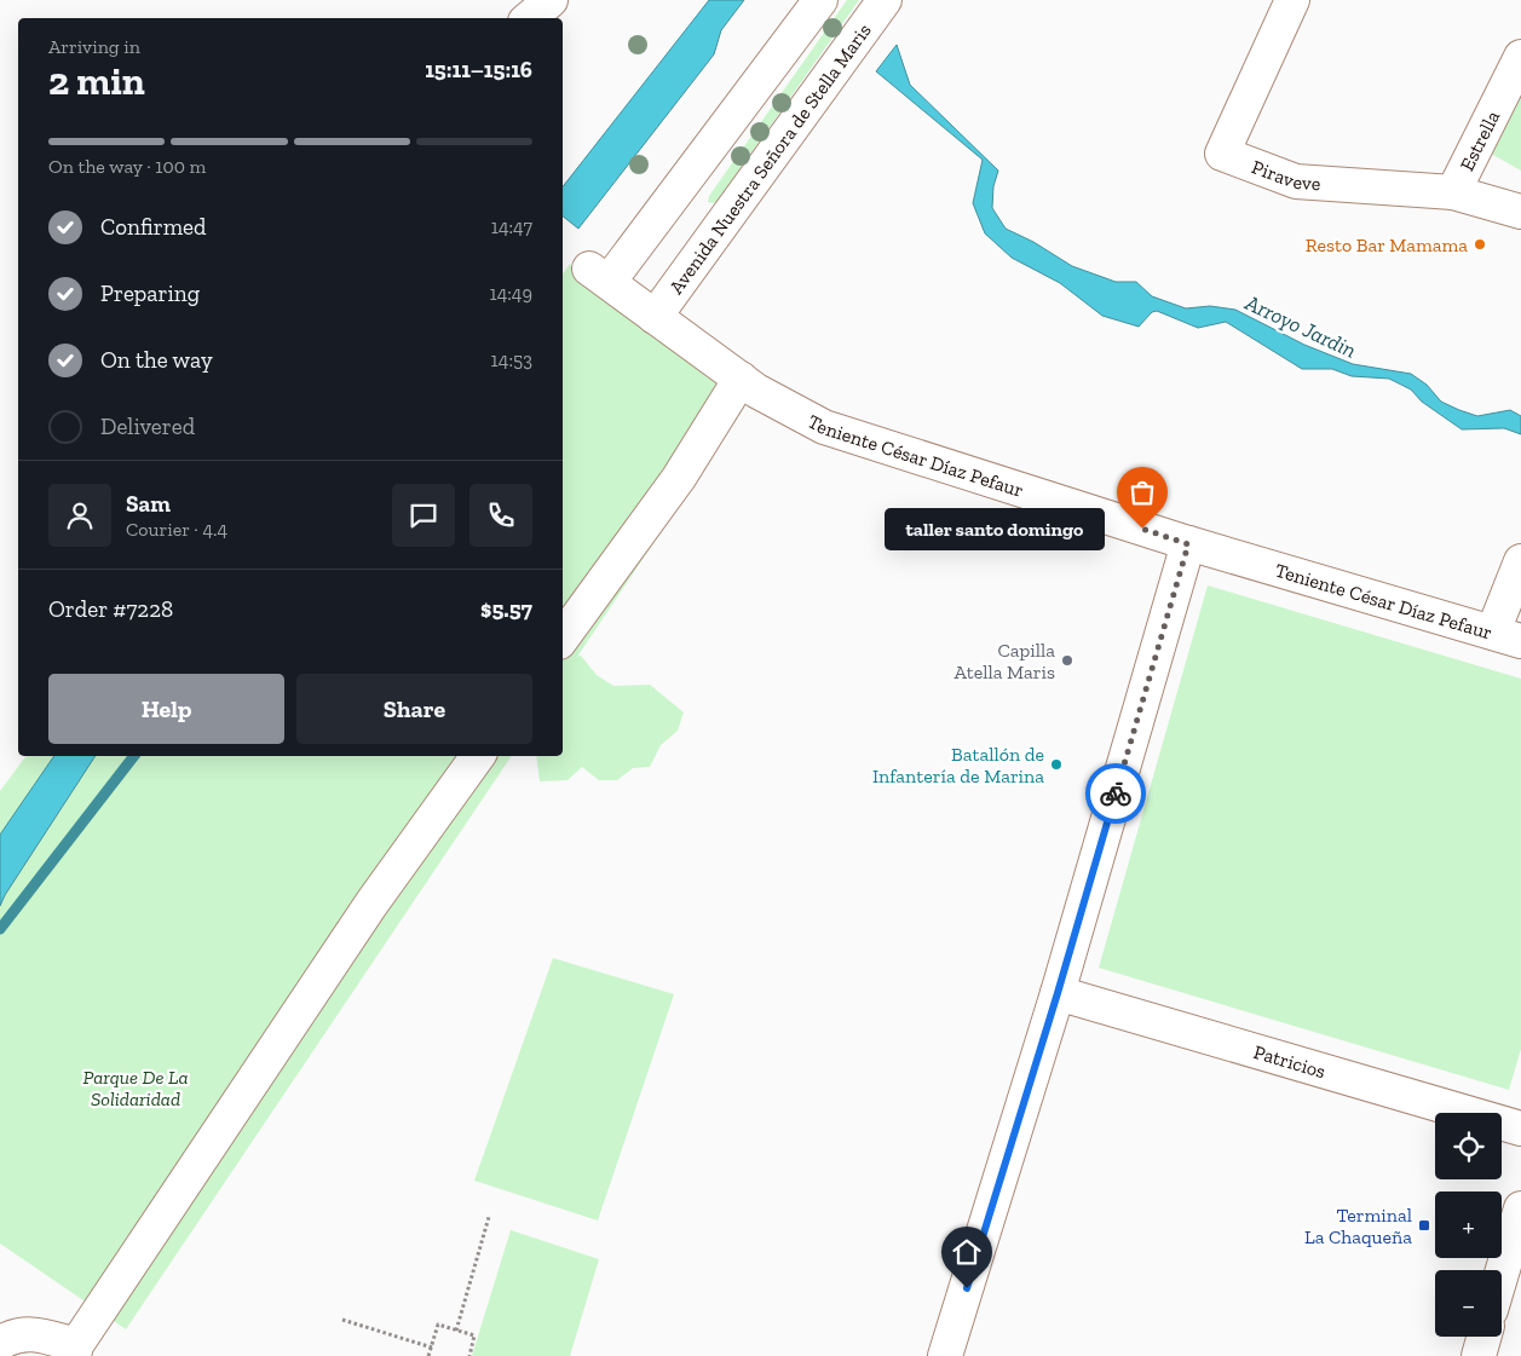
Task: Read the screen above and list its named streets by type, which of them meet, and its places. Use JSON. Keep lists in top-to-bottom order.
{
  "streets": {
    "street": [
      "Estrella",
      "Avenida Nuestra Señora de Stella Maris",
      "Piraveve",
      "Teniente César Díaz Pefaur",
      "Patricios"
    ]
  },
  "crossings": [
    ["Estrella", "Piraveve"],
    ["Avenida Nuestra Señora de Stella Maris", "Teniente César Díaz Pefaur"]
  ],
  "water": ["Arroyo Jardin"],
  "parks": ["Parque De La Solidaridad"],
  "places": {
    "other": [
      "Resto Bar Mamama",
      "taller santo domingo",
      "Capilla Atella Maris",
      "Batallón de Infantería de Marina"
    ],
    "transit": ["Terminal La Chaqueña"]
  },
  "page": {
    "heading": ["2 min", "Arriving in", "15:11–15:16"],
    "panel": [
      "Sam",
      "Courier · 4.4",
      "Order #7228",
      "$5.57"
    ],
    "bar": "On the way · 100 m",
    "list": [
      ["Confirmed", "14:47"],
      ["Preparing", "14:49"],
      ["On the way", "14:53"],
      "Delivered"
    ],
    "bubble": "taller santo domingo",
    "buttons": ["Help", "Share"],
    "map_buttons": ["+", "−"]
  }
}
